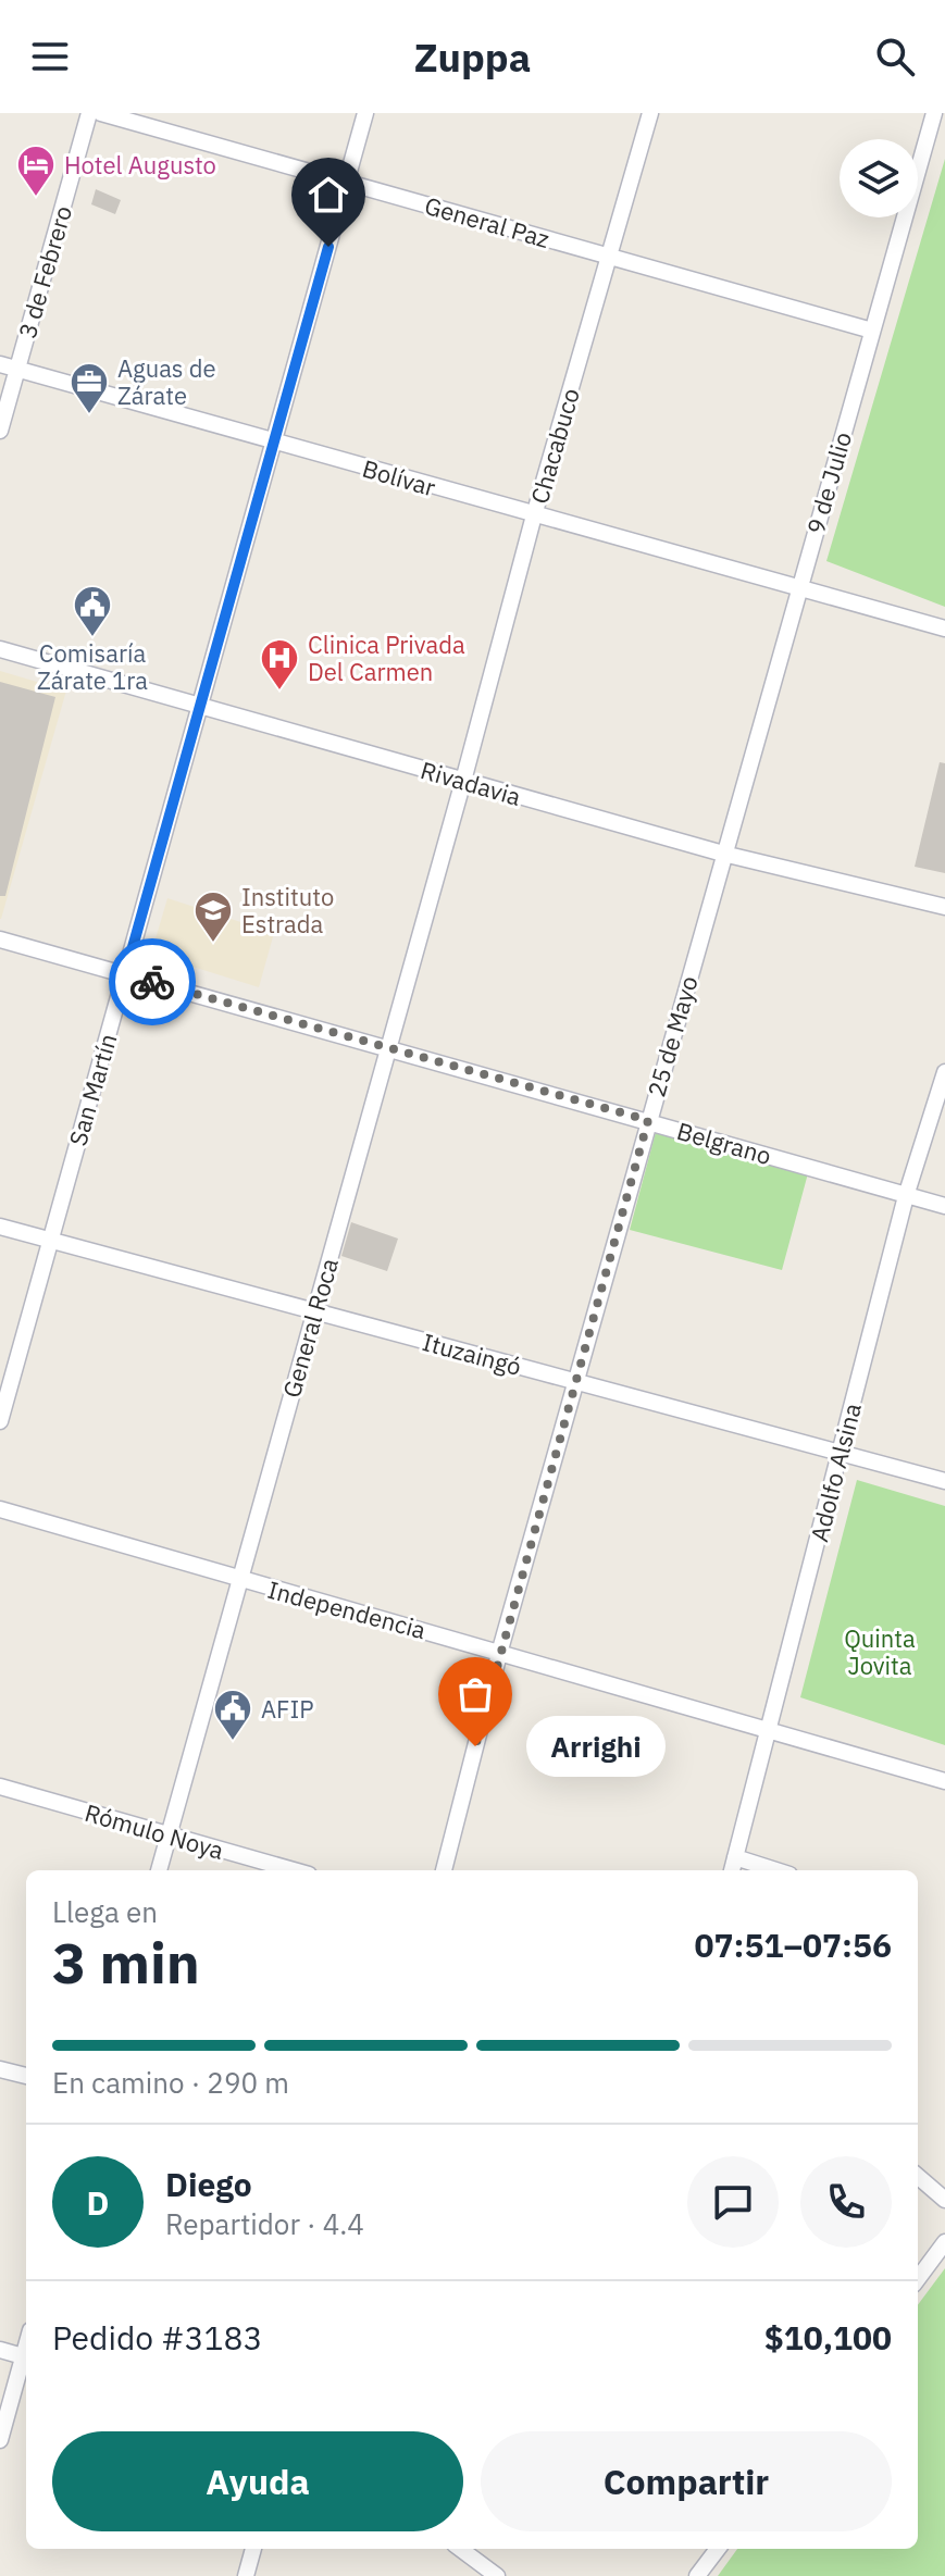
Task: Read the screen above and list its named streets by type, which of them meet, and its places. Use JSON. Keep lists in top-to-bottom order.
{
  "streets": {
    "street": [
      "General Paz",
      "3 de Febrero",
      "Chacabuco",
      "Bolívar",
      "9 de Julio",
      "Rivadavia",
      "25 de Mayo",
      "San Martín",
      "Belgrano",
      "General Roca",
      "Ituzaingó",
      "Adolfo Alsina",
      "Independencia",
      "Rómulo Noya"
    ]
  },
  "crossings": [
    ["General Paz", "Chacabuco"],
    ["General Paz", "9 de Julio"],
    ["General Paz", "San Martín"],
    ["3 de Febrero", "Bolívar"],
    ["Chacabuco", "Bolívar"],
    ["Chacabuco", "Rivadavia"],
    ["Chacabuco", "General Roca"],
    ["Bolívar", "9 de Julio"],
    ["Bolívar", "San Martín"],
    ["9 de Julio", "Rivadavia"],
    ["9 de Julio", "25 de Mayo"],
    ["Rivadavia", "25 de Mayo"],
    ["Rivadavia", "San Martín"],
    ["Rivadavia", "General Roca"],
    ["25 de Mayo", "Belgrano"],
    ["25 de Mayo", "Ituzaingó"],
    ["25 de Mayo", "Independencia"],
    ["San Martín", "Belgrano"],
    ["San Martín", "Ituzaingó"],
    ["Belgrano", "General Roca"],
    ["Belgrano", "Adolfo Alsina"],
    ["General Roca", "Ituzaingó"],
    ["General Roca", "Independencia"],
    ["General Roca", "Rómulo Noya"],
    ["Ituzaingó", "Adolfo Alsina"],
    ["Adolfo Alsina", "Independencia"]
  ],
  "parks": ["Quinta Jovita"],
  "places": {
    "hotel": ["Hotel Augusto"],
    "office": ["Aguas de Zárate"],
    "public building": ["Comisaría Zárate 1ra", "AFIP"],
    "hospital": ["Clinica Privada Del Carmen"],
    "school or university": ["Instituto Estrada"],
    "other": ["Arrighi"]
  },
  "page": {
    "header": "Zuppa",
    "bubble": "Arrighi",
    "heading": ["3 min", "Llega en", "07:51–07:56"],
    "panel": [
      "Diego",
      "Repartidor · 4.4",
      "Pedido #3183",
      "$10,100"
    ],
    "bar": "En camino · 290 m",
    "round": "D",
    "buttons": ["Ayuda", "Compartir"]
  }
}
